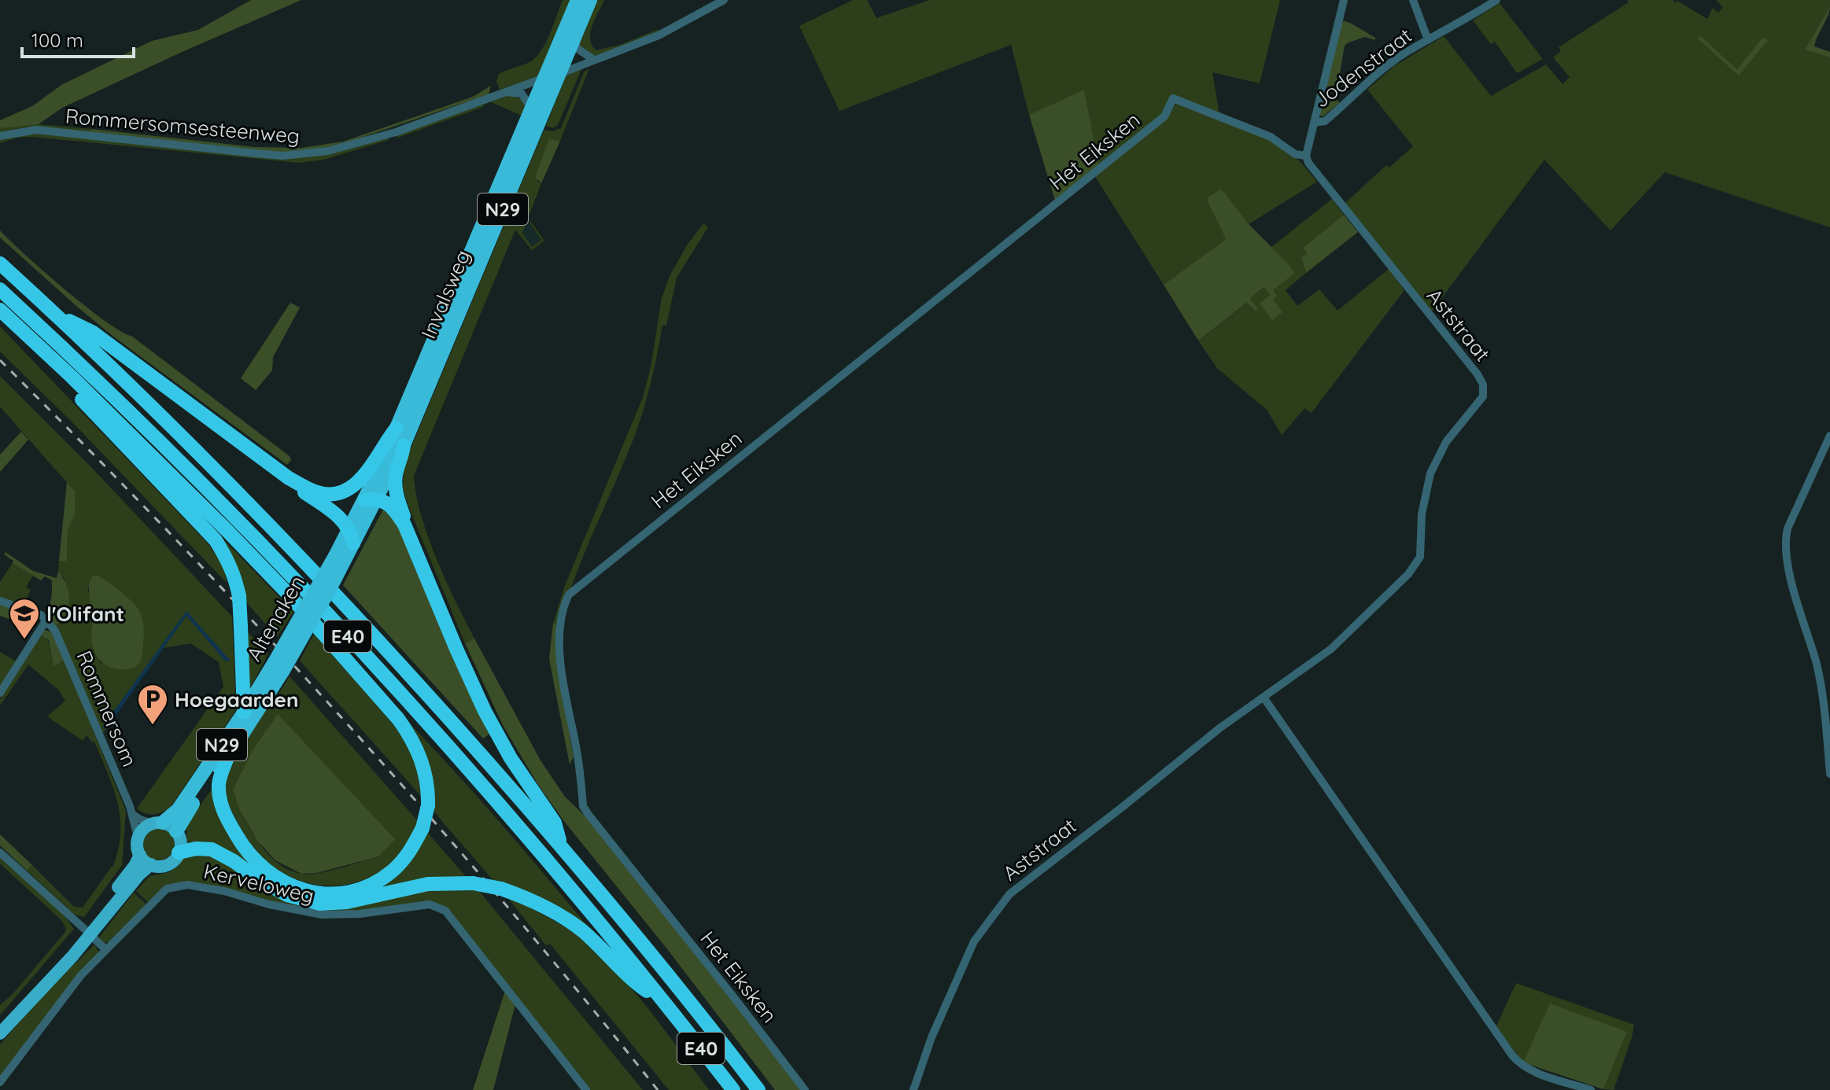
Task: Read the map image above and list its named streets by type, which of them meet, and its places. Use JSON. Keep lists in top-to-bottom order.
{
  "streets": {
    "highway": [
      "N29",
      "Invalsweg",
      "Altenaken",
      "E40"
    ],
    "street": [
      "Jodenstraat",
      "Rommersomsesteenweg",
      "Het Eiksken",
      "Aststraat",
      "Rommersom",
      "Kerveloweg"
    ]
  },
  "crossings": [
    ["Rommersomsesteenweg", "Invalsweg"],
    ["Het Eiksken", "Aststraat"],
    ["Invalsweg", "Altenaken"],
    ["Altenaken", "Rommersom"]
  ],
  "places": {
    "school or university": ["l'Olifant"],
    "parking": ["Hoegaarden"]
  },
  "scale_bar": "100 m"
}
